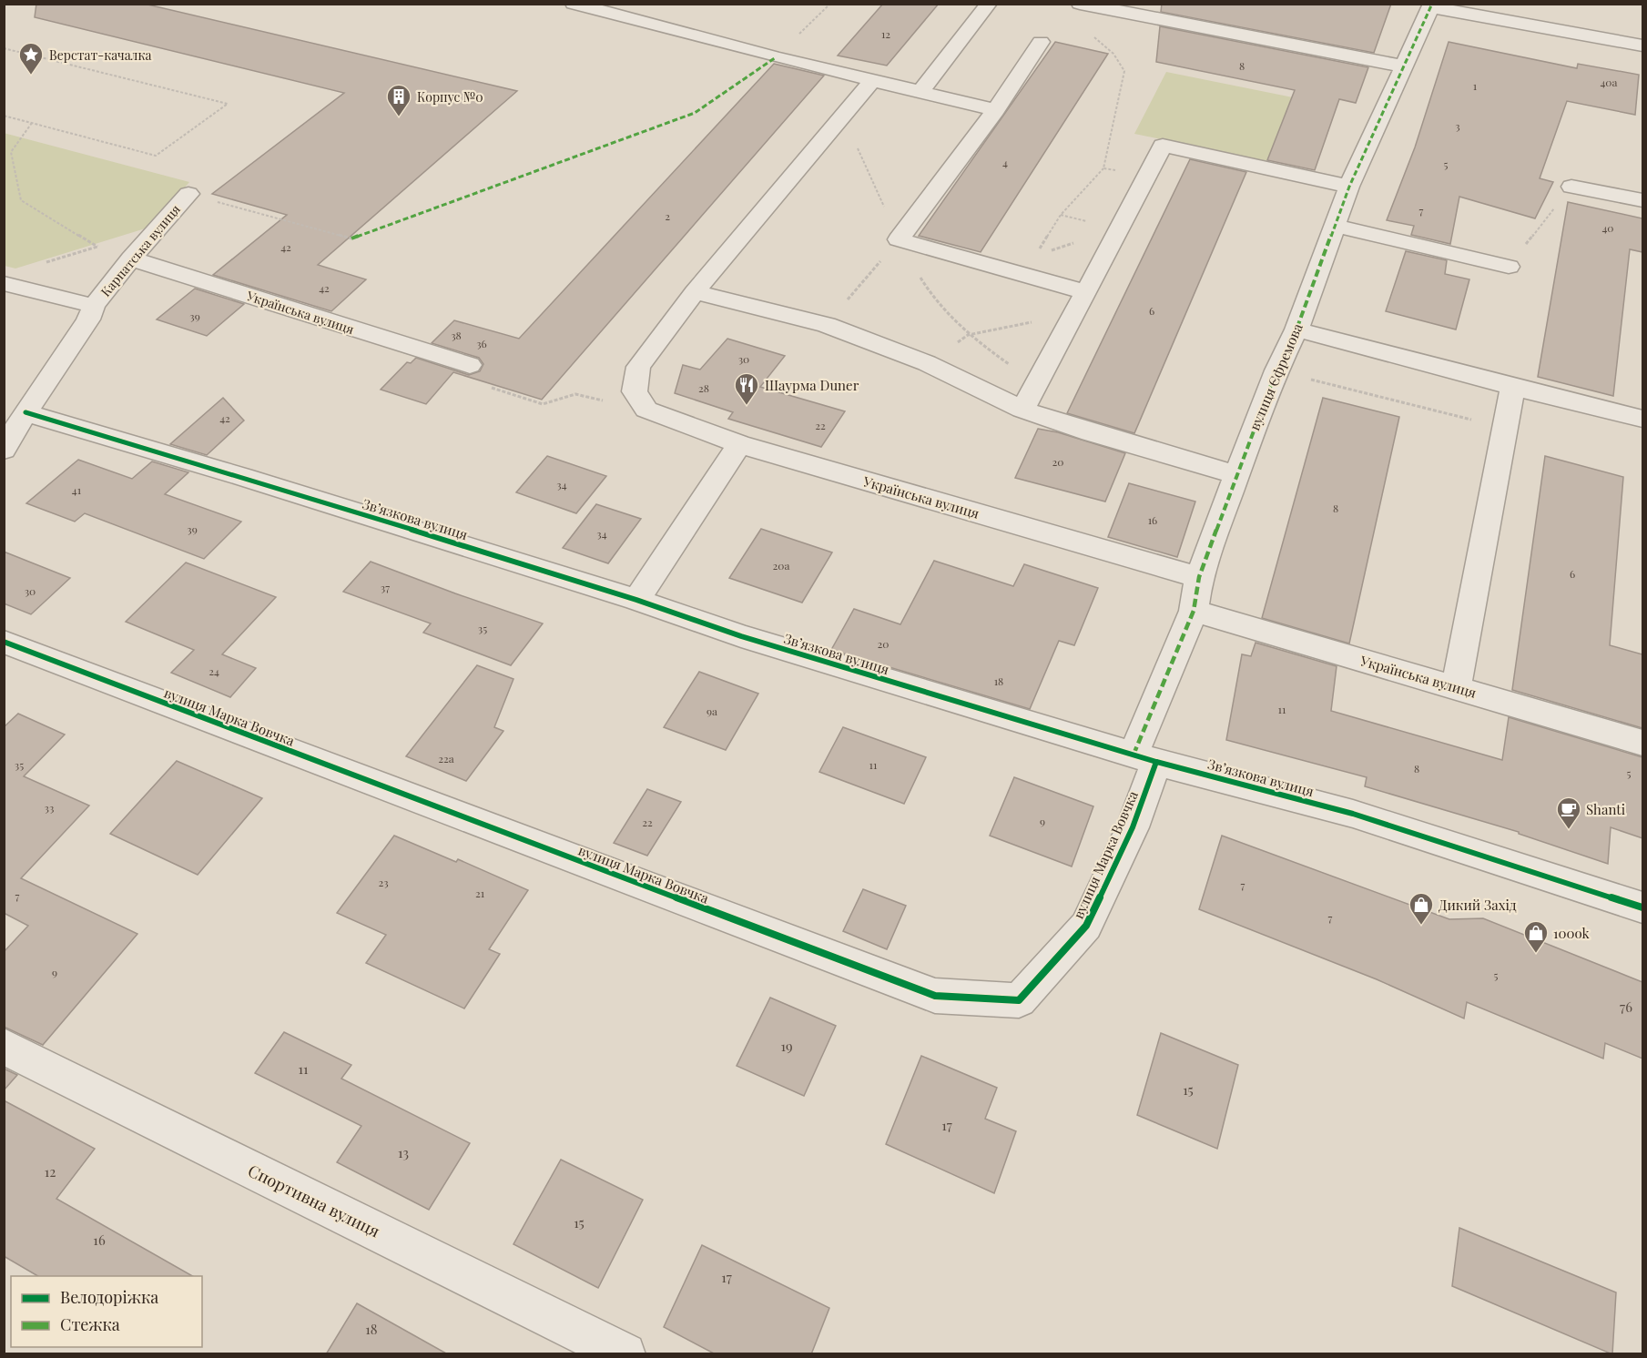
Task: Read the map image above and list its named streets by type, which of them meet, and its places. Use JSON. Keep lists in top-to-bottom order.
{
  "streets": {
    "street": [
      "Карпатська вулиця",
      "Українська вулиця",
      "вулиця Єфремова",
      "Звʼязкова вулиця",
      "вулиця Марка Вовчка",
      "Спортивна вулиця"
    ]
  },
  "crossings": [
    ["Карпатська вулиця", "Українська вулиця"],
    ["Карпатська вулиця", "Звʼязкова вулиця"],
    ["Українська вулиця", "вулиця Єфремова"],
    ["вулиця Єфремова", "Звʼязкова вулиця"],
    ["вулиця Єфремова", "вулиця Марка Вовчка"],
    ["Звʼязкова вулиця", "вулиця Марка Вовчка"]
  ],
  "places": {
    "place": ["Верстат-качалка"],
    "building": ["Корпус №0"],
    "restaurant": ["Шаурма Duner"],
    "cafe": ["Shanti"],
    "shop": ["Дикий Захід", "100ok"]
  },
  "house_numbers": [
    "12",
    "8",
    "40а",
    "1",
    "3",
    "4",
    "5",
    "7",
    "2",
    "40",
    "42",
    "42",
    "6",
    "39",
    "38",
    "36",
    "30",
    "28",
    "42",
    "22",
    "20",
    "34",
    "41",
    "8",
    "16",
    "39",
    "34",
    "20а",
    "6",
    "37",
    "30",
    "35",
    "20",
    "24",
    "18",
    "11",
    "9а",
    "22а",
    "35",
    "11",
    "8",
    "5",
    "33",
    "9",
    "22",
    "23",
    "7",
    "21",
    "7",
    "7",
    "9",
    "5",
    "76",
    "19",
    "11",
    "15",
    "17",
    "13",
    "12",
    "15",
    "16",
    "17",
    "18"
  ],
  "legend": ["Велодоріжка", "Стежка"]
}
